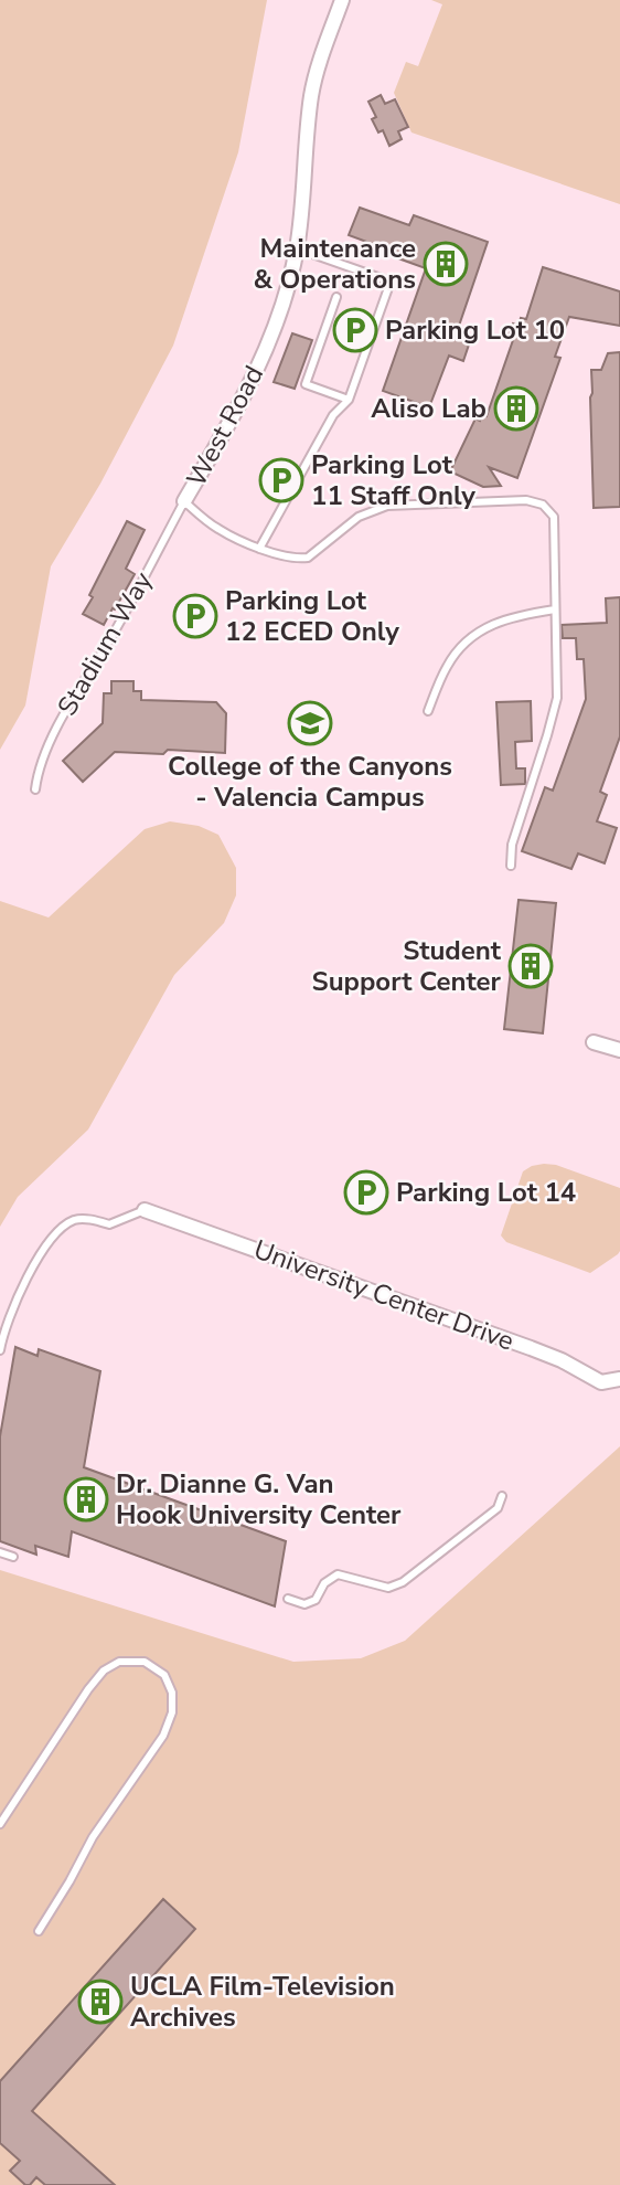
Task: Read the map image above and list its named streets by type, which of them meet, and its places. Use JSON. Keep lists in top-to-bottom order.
{
  "streets": {
    "street": ["West Road", "University Center Drive"],
    "lane": ["Stadium Way"]
  },
  "crossings": [
    ["West Road", "Stadium Way"]
  ],
  "places": {
    "building": [
      "Maintenance & Operations",
      "Aliso Lab",
      "Student Support Center",
      "Dr. Dianne G. Van Hook University Center",
      "UCLA Film-Television Archives"
    ],
    "parking": [
      "Parking Lot 10",
      "Parking Lot 11 Staff Only",
      "Parking Lot 12 ECED Only",
      "Parking Lot 14"
    ],
    "school or university": ["College of the Canyons - Valencia Campus"]
  }
}
